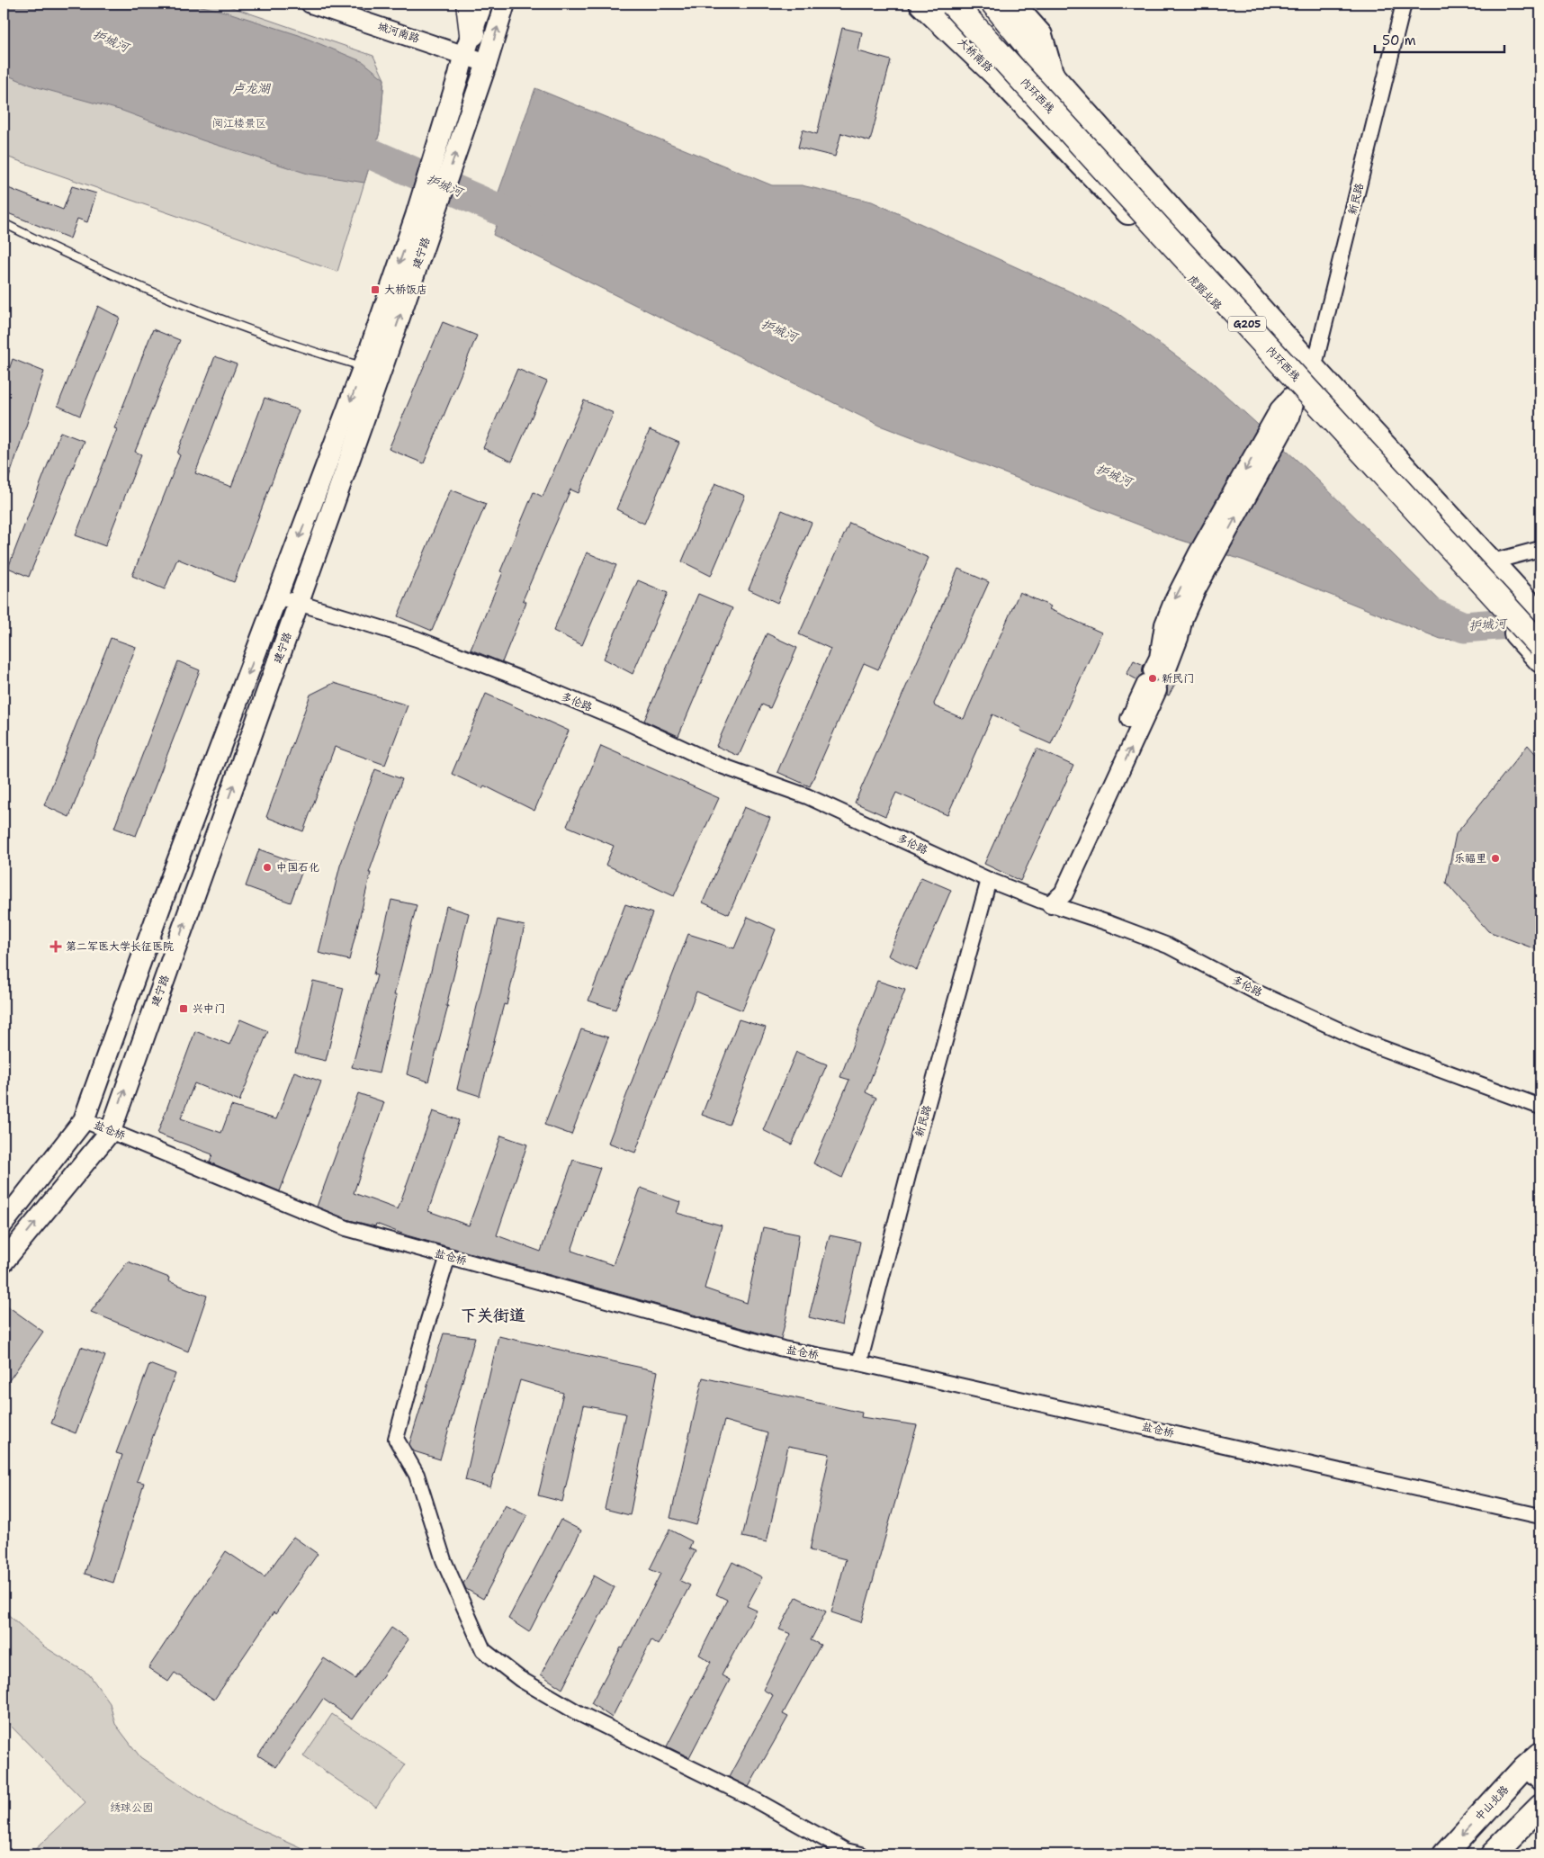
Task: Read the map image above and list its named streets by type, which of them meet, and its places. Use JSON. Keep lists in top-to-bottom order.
{
  "streets": {
    "highway": ["内环西线", "G205"],
    "main road": [
      "大桥南路",
      "建宁路",
      "虎踞北路",
      "中山北路"
    ],
    "street": [
      "城河南路",
      "新民路",
      "多伦路",
      "盐仓桥"
    ]
  },
  "crossings": [
    ["城河南路", "建宁路"],
    ["大桥南路", "虎踞北路"],
    ["内环西线", "虎踞北路"],
    ["新民路", "虎踞北路"],
    ["新民路", "多伦路"],
    ["新民路", "盐仓桥"],
    ["建宁路", "多伦路"],
    ["建宁路", "盐仓桥"]
  ],
  "districts": ["下关街道"],
  "water": ["护城河", "卢龙湖"],
  "parks": ["阅江楼景区", "绣球公园"],
  "places": {
    "transit": ["大桥饭店", "兴中门"],
    "other": ["新民门", "乐福里", "中国石化"],
    "health": ["第二军医大学长征医院"]
  },
  "scale_bar": "50 m"
}
